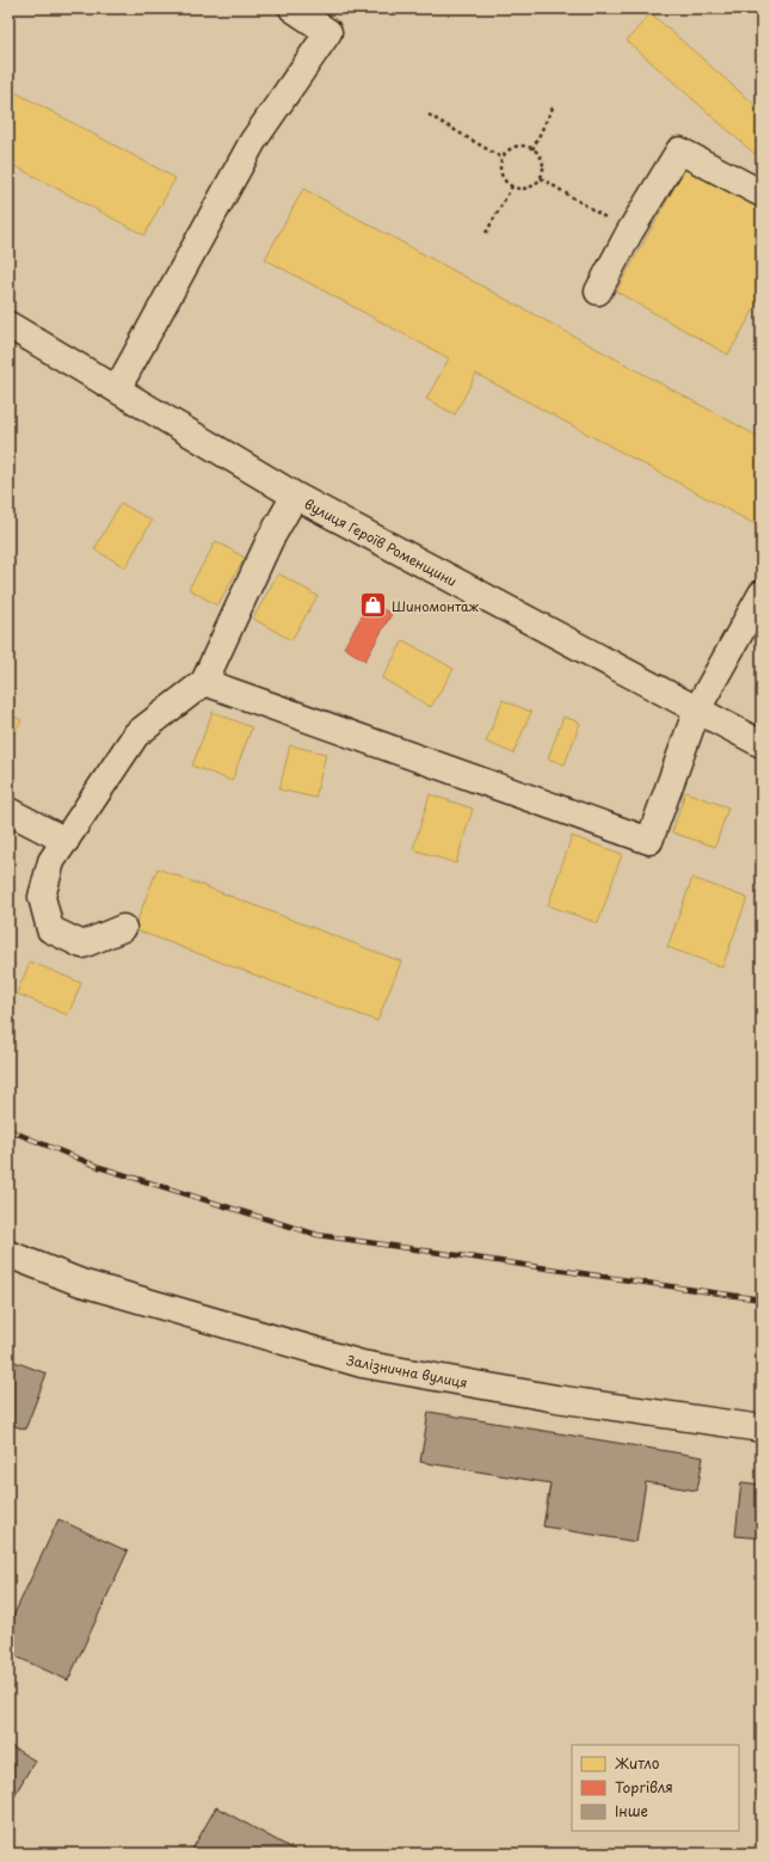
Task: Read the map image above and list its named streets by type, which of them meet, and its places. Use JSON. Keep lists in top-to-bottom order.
{
  "streets": {
    "street": ["вулиця Героїв Роменщини", "Залізнична вулиця"]
  },
  "places": {
    "shop": ["Шиномонтаж"]
  },
  "legend": ["Житло", "Торгівля", "Інше"]
}
